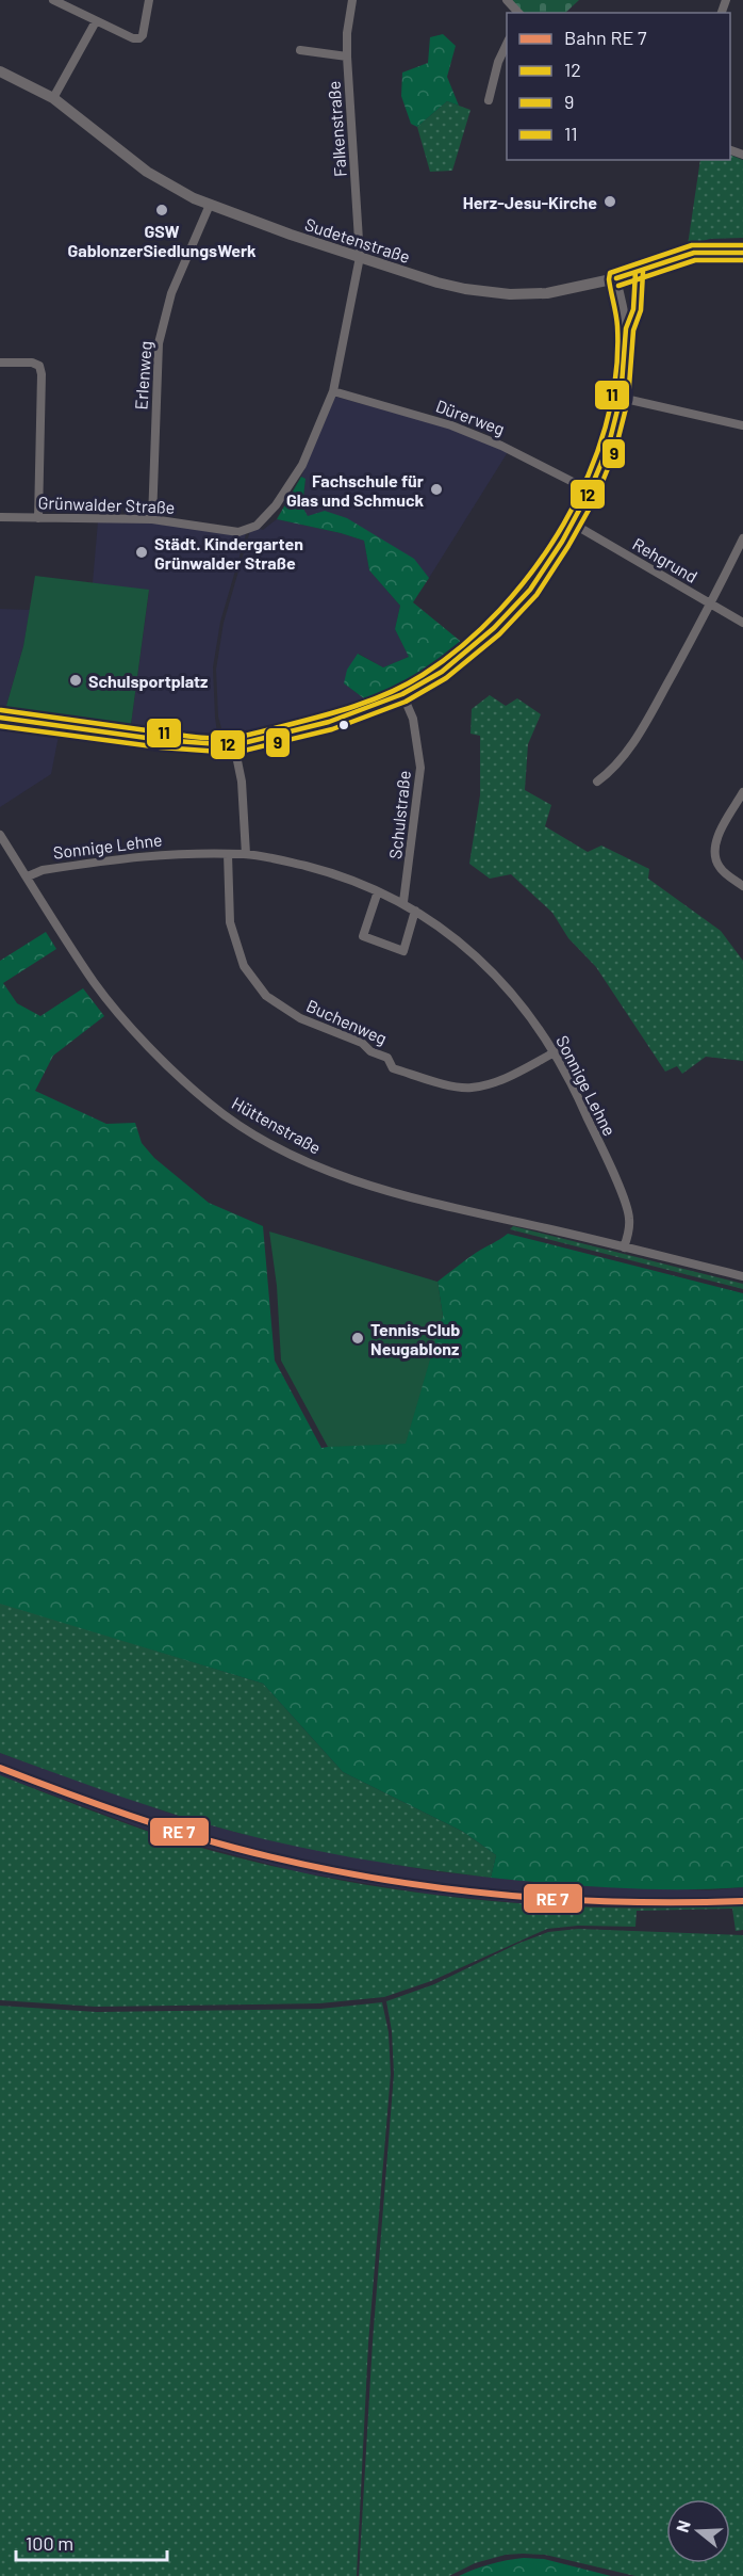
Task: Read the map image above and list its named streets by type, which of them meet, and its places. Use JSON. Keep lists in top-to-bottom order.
{
  "streets": {
    "street": [
      "Falkenstraße",
      "Sudetenstraße",
      "Erlenweg",
      "Dürerweg",
      "Grünwalder Straße",
      "Rehgrund",
      "Schulstraße",
      "Sonnige Lehne",
      "Buchenweg",
      "Hüttenstraße"
    ]
  },
  "crossings": [
    ["Falkenstraße", "Sudetenstraße"],
    ["Falkenstraße", "Dürerweg"],
    ["Falkenstraße", "Grünwalder Straße"],
    ["Sudetenstraße", "Erlenweg"],
    ["Erlenweg", "Grünwalder Straße"],
    ["Schulstraße", "Sonnige Lehne"],
    ["Sonnige Lehne", "Buchenweg"],
    ["Sonnige Lehne", "Hüttenstraße"]
  ],
  "places": [
    "Herz-Jesu-Kirche",
    "GSW GablonzerSiedlungsWerk",
    "Fachschule für Glas und Schmuck",
    "Städt. Kindergarten Grünwalder Straße",
    "Schulsportplatz",
    "Tennis-Club Neugablonz"
  ],
  "lines": ["transit line 11", "transit line 12", "transit line 9"],
  "legend": [
    "Bahn RE 7",
    "12",
    "9",
    "11"
  ],
  "scale_bar": "100 m",
  "north": "left"
}
